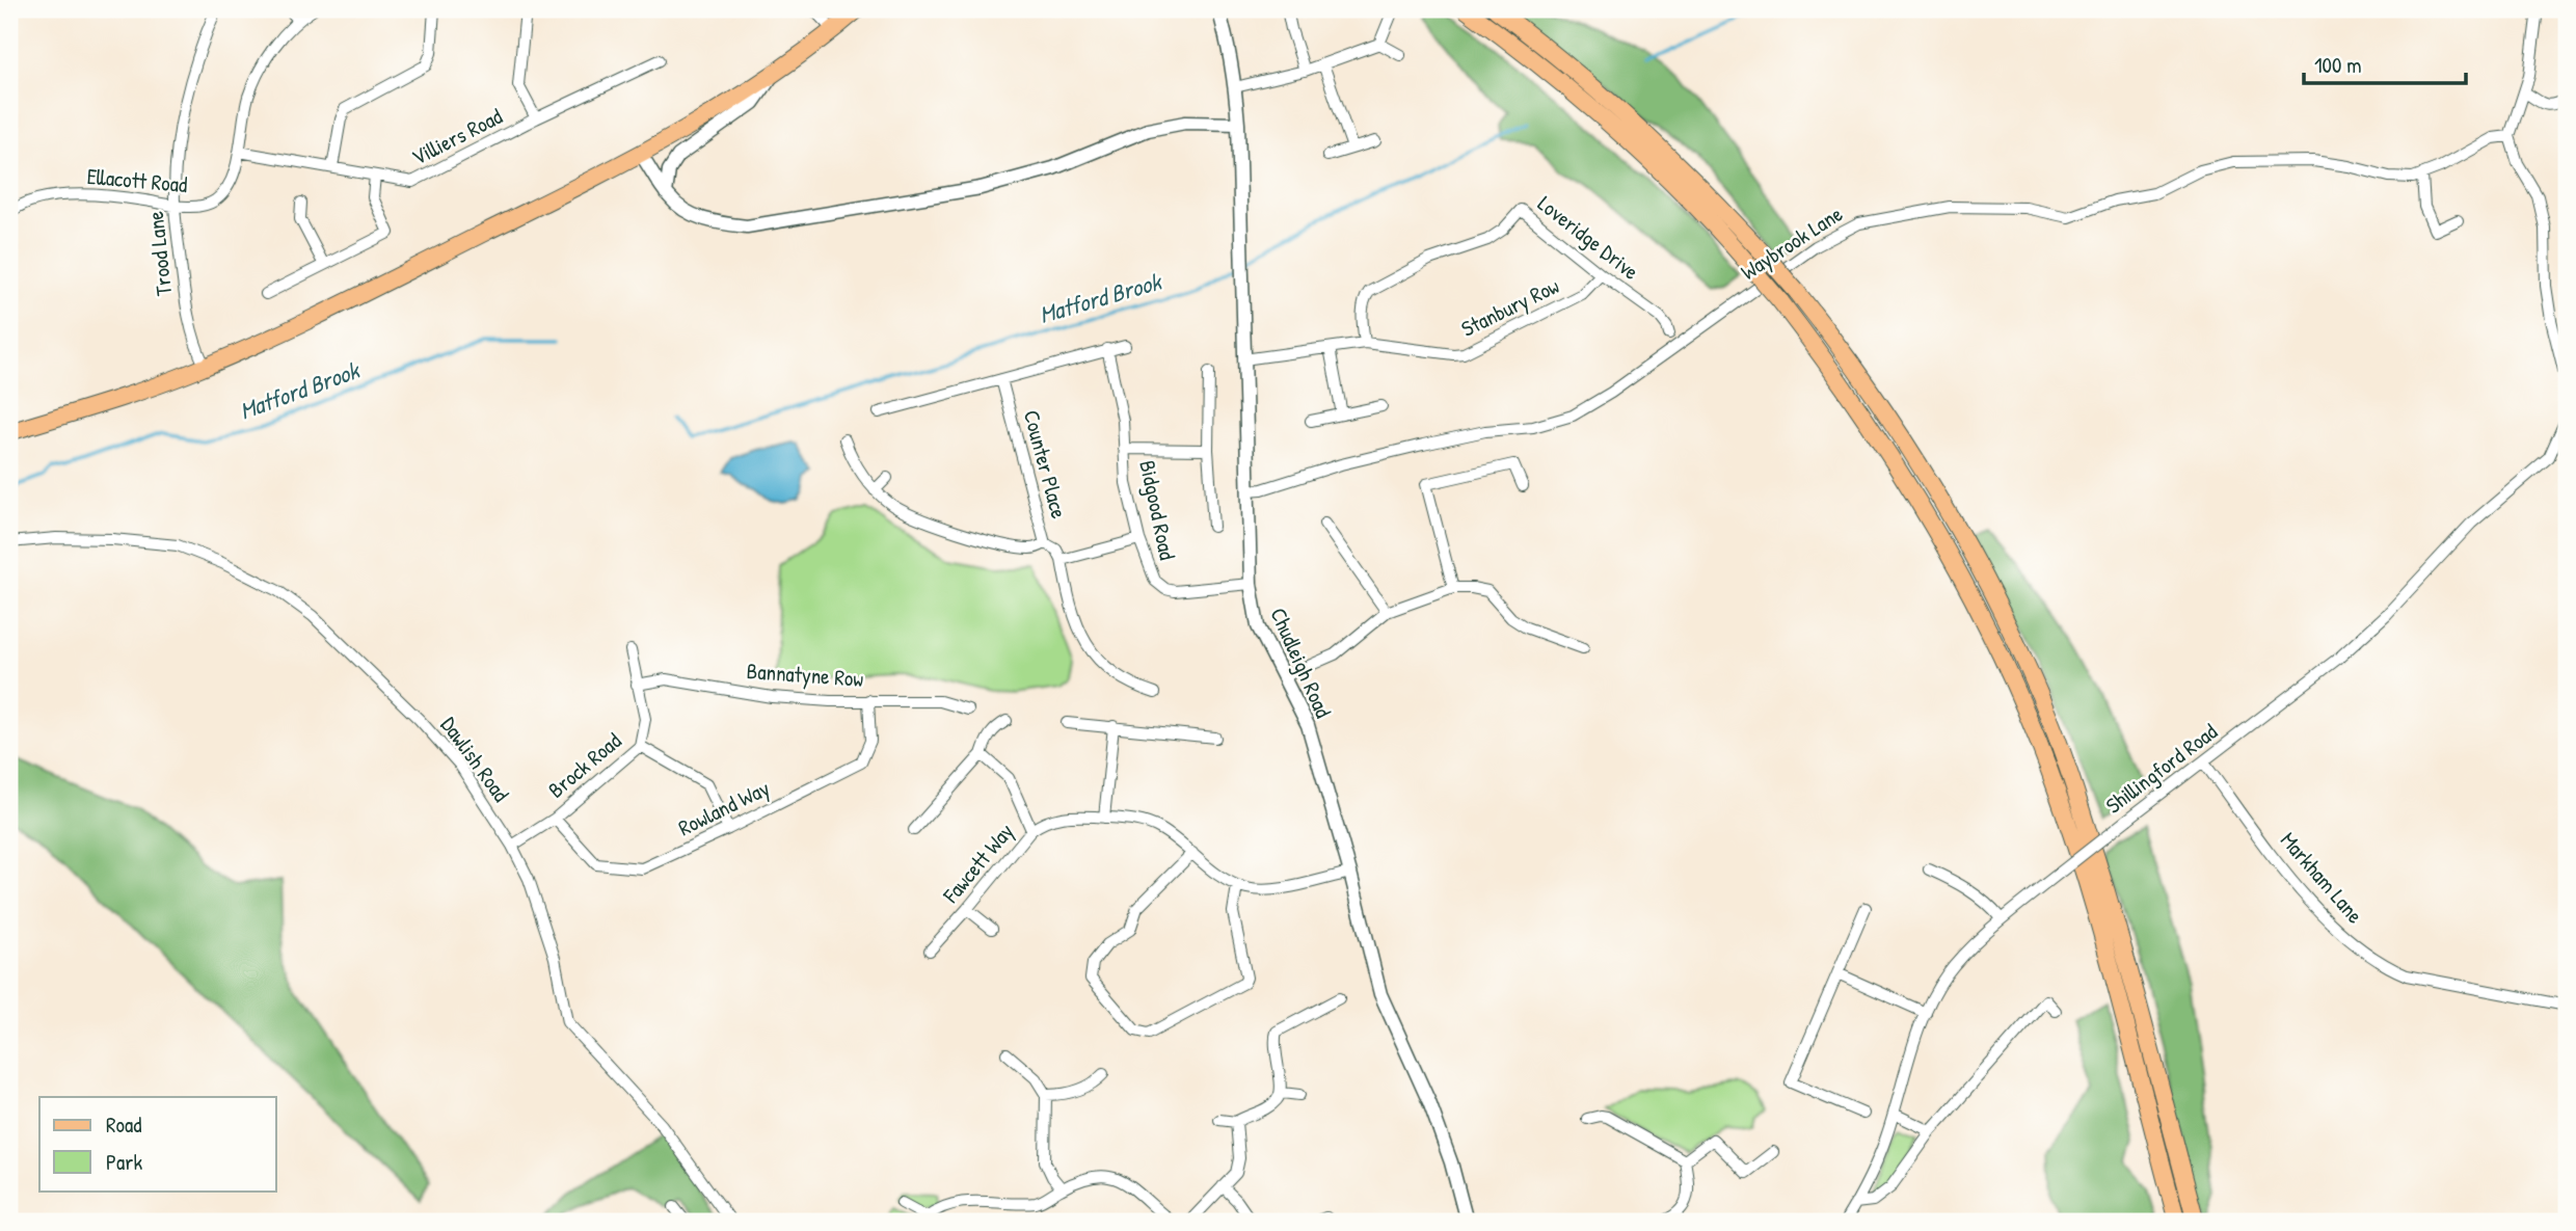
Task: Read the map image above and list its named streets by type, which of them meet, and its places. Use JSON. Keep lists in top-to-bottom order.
{
  "streets": {
    "street": [
      "Villiers Road",
      "Ellacott Road",
      "Loveridge Drive",
      "Waybrook Lane",
      "Trood Lane",
      "Stanbury Row",
      "Counter Place",
      "Bidgood Road",
      "Chudleigh Road",
      "Bannatyne Row",
      "Dawlish Road",
      "Brock Road",
      "Shillingford Road",
      "Rowland Way",
      "Fawcett Way",
      "Markham Lane"
    ]
  },
  "crossings": [
    ["Villiers Road", "Ellacott Road"],
    ["Ellacott Road", "Trood Lane"],
    ["Loveridge Drive", "Stanbury Row"],
    ["Waybrook Lane", "Chudleigh Road"],
    ["Stanbury Row", "Chudleigh Road"],
    ["Bidgood Road", "Chudleigh Road"],
    ["Bannatyne Row", "Brock Road"],
    ["Bannatyne Row", "Rowland Way"],
    ["Dawlish Road", "Brock Road"],
    ["Brock Road", "Rowland Way"],
    ["Shillingford Road", "Markham Lane"]
  ],
  "water": ["Matford Brook"],
  "legend": ["Road", "Park"],
  "scale_bar": "100 m"
}
